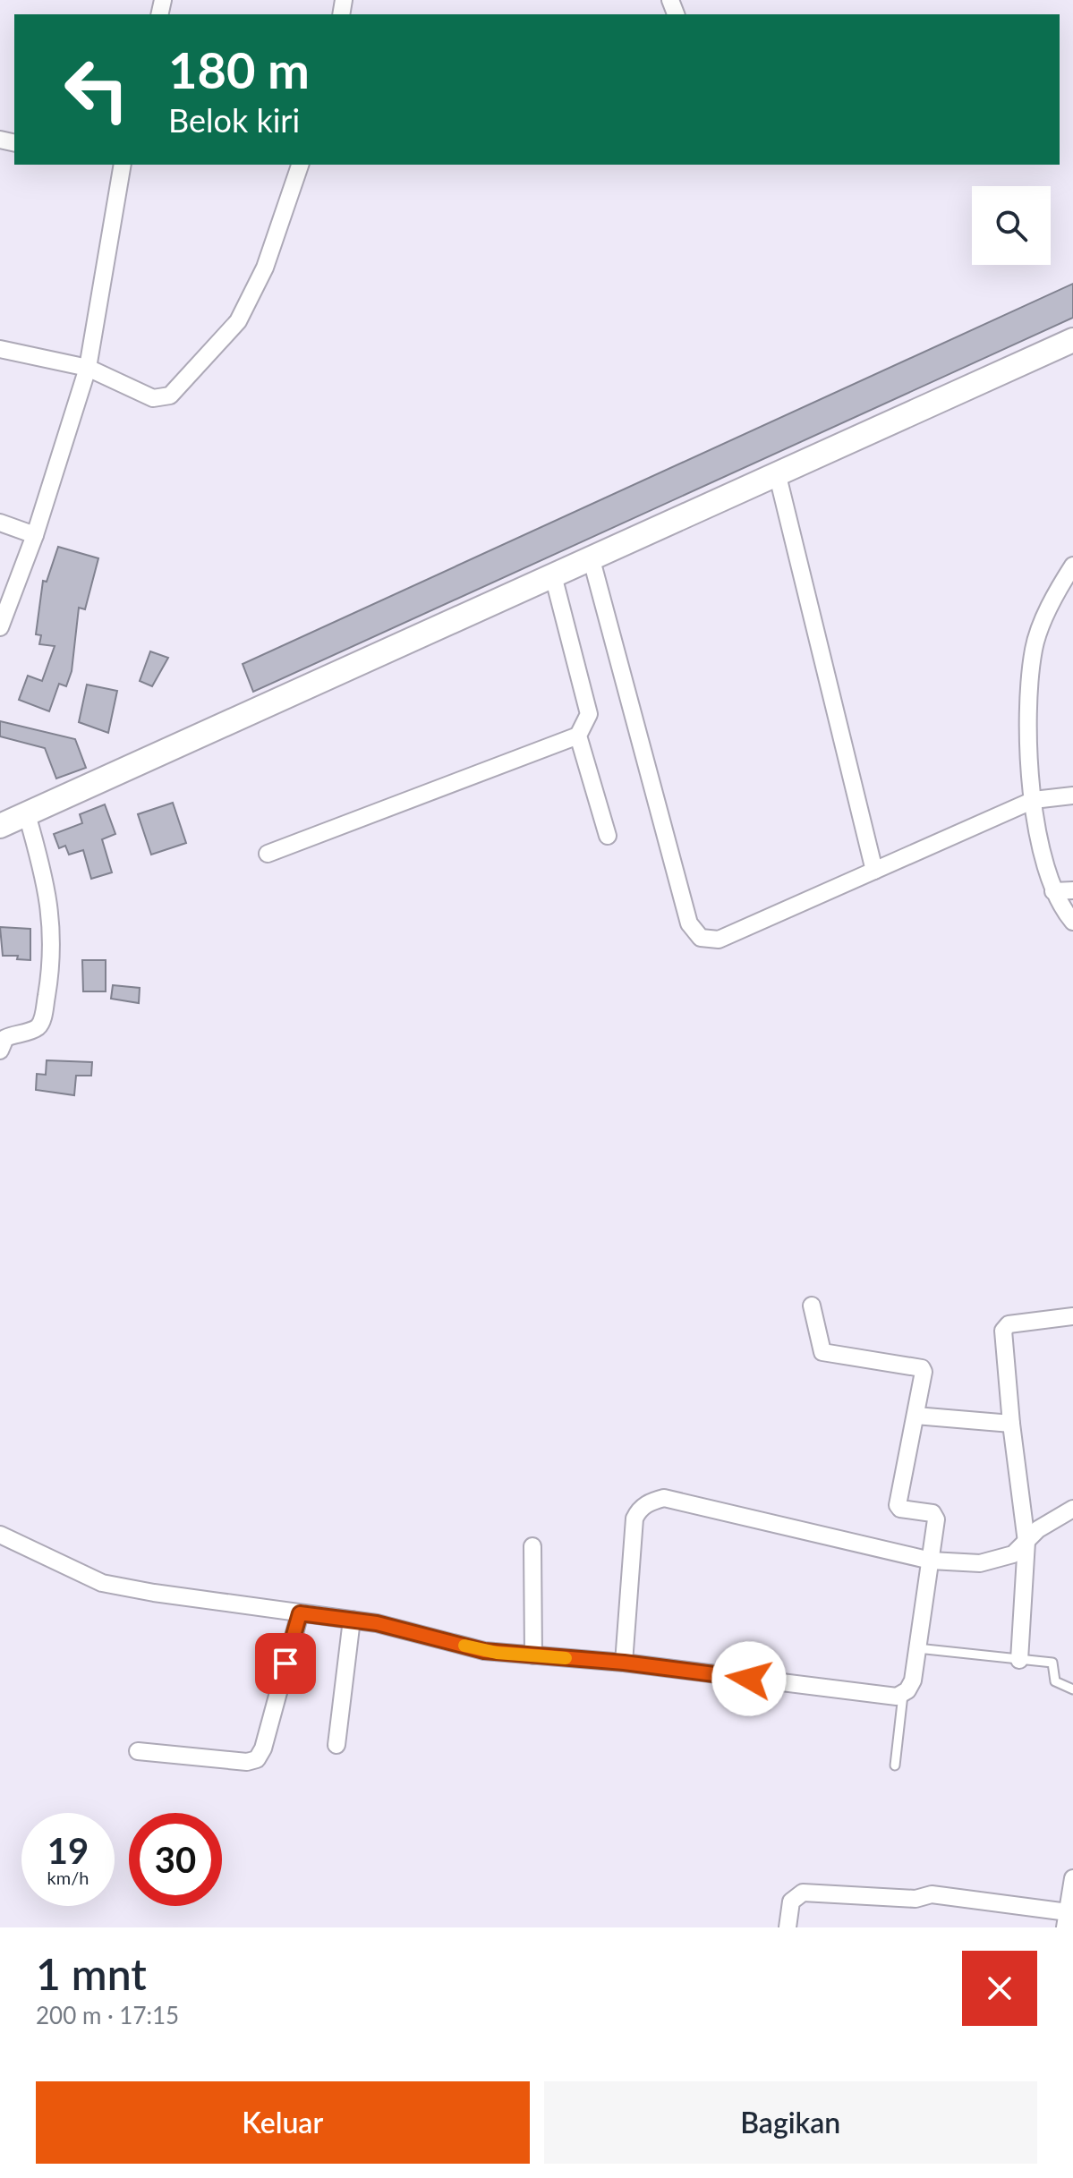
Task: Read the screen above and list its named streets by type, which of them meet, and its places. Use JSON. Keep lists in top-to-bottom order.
{
  "page": {
    "turn": ["180 m", "Belok kiri"],
    "speed": "19 km/h",
    "limit": "30",
    "heading": ["1 mnt", "200 m · 17:15"],
    "buttons": ["Keluar", "Bagikan"]
  }
}
